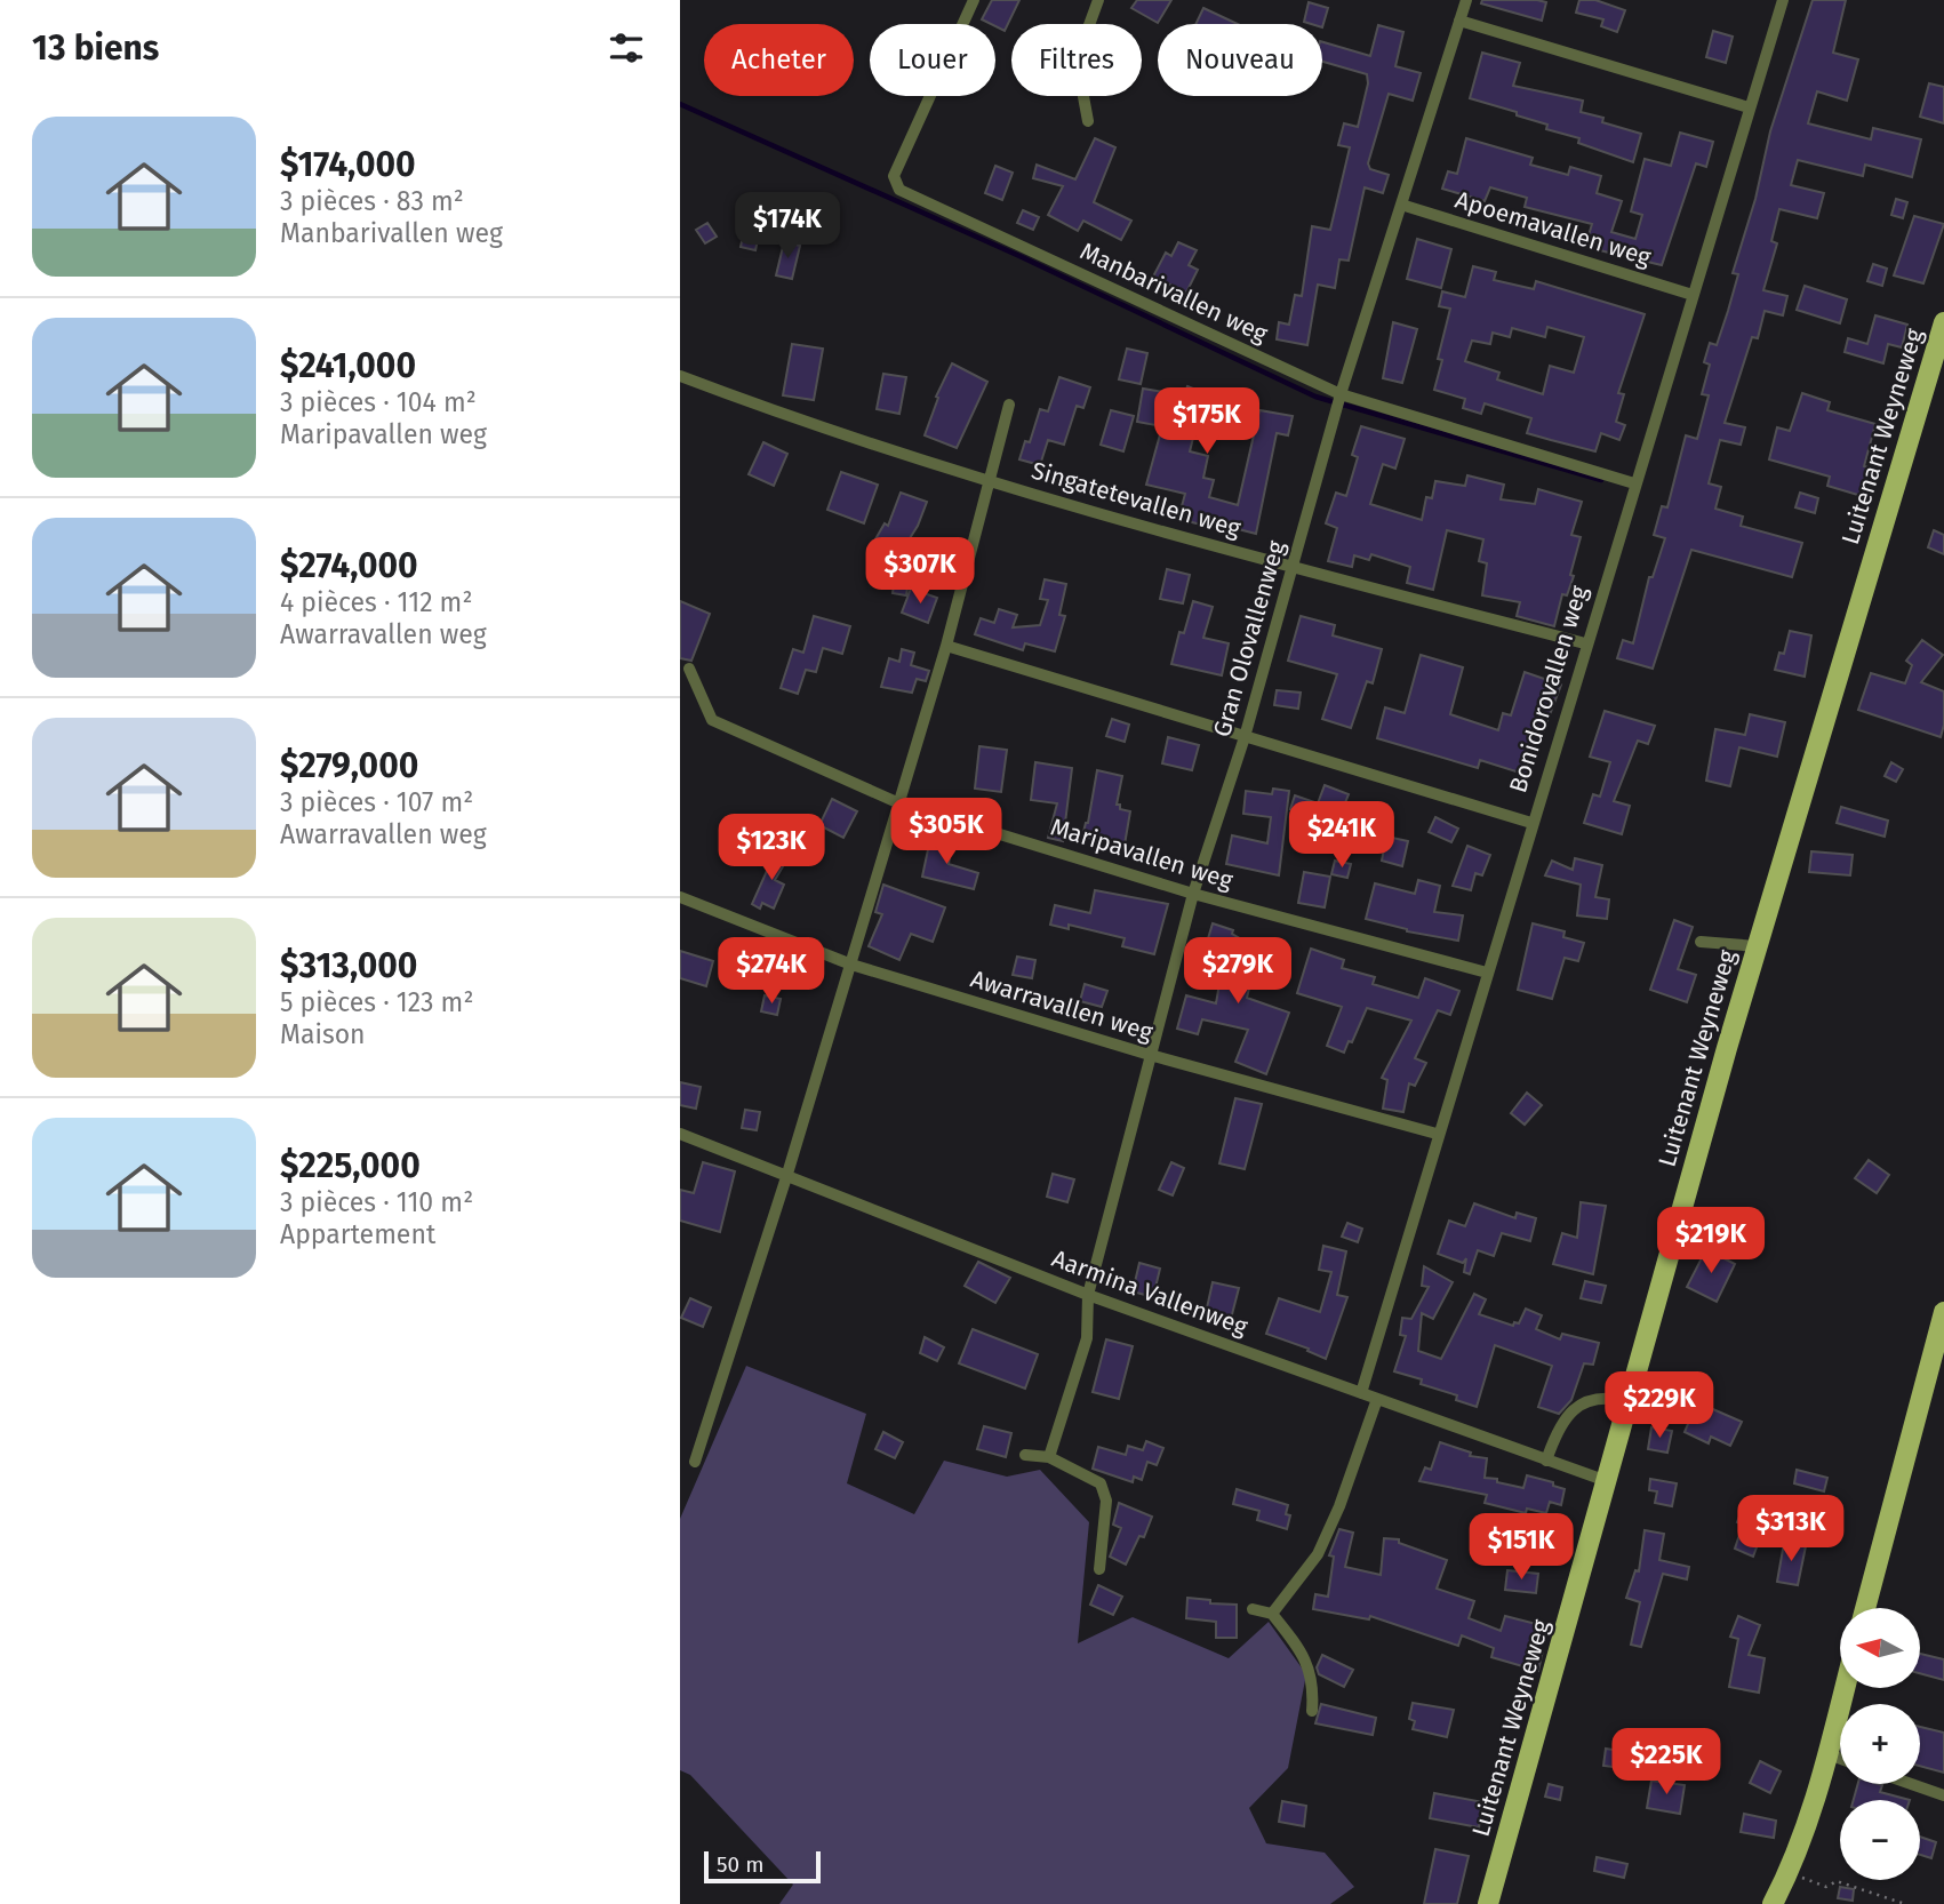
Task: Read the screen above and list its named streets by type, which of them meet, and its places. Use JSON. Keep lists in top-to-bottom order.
{
  "streets": {
    "main road": ["Luitenant Weyneweg"],
    "street": [
      "Apoemavallen weg",
      "Manbarivallen weg",
      "Singatetevallen weg",
      "Gran Olovallenweg",
      "Bonidorovallen weg",
      "Maripavallen weg",
      "Awarravallen weg",
      "Aarmina Vallenweg"
    ]
  },
  "crossings": [
    ["Apoemavallen weg", "Gran Olovallenweg"],
    ["Apoemavallen weg", "Bonidorovallen weg"],
    ["Manbarivallen weg", "Gran Olovallenweg"],
    ["Manbarivallen weg", "Bonidorovallen weg"],
    ["Luitenant Weyneweg", "Aarmina Vallenweg"],
    ["Singatetevallen weg", "Gran Olovallenweg"],
    ["Singatetevallen weg", "Bonidorovallen weg"],
    ["Gran Olovallenweg", "Maripavallen weg"],
    ["Gran Olovallenweg", "Awarravallen weg"],
    ["Gran Olovallenweg", "Aarmina Vallenweg"],
    ["Bonidorovallen weg", "Maripavallen weg"],
    ["Bonidorovallen weg", "Awarravallen weg"],
    ["Bonidorovallen weg", "Aarmina Vallenweg"]
  ],
  "scale_bar": "50 m",
  "north": "left",
  "page": {
    "heading": "13 biens",
    "chip": [
      "Acheter",
      "Louer",
      "Filtres",
      "Nouveau"
    ],
    "list": [
      {
        "name": "$174,000",
        "note": "3 pièces · 83 m² · Manbarivallen weg"
      },
      {
        "name": "$241,000",
        "note": "3 pièces · 104 m² · Maripavallen weg"
      },
      {
        "name": "$274,000",
        "note": "4 pièces · 112 m² · Awarravallen weg"
      },
      {
        "name": "$279,000",
        "note": "3 pièces · 107 m² · Awarravallen weg"
      },
      {
        "name": "$313,000",
        "note": "5 pièces · 123 m² · Maison"
      },
      {
        "name": "$225,000",
        "note": "3 pièces · 110 m² · Appartement"
      }
    ],
    "price": [
      "$174K",
      "$175K",
      "$307K",
      "$305K",
      "$241K",
      "$123K",
      "$274K",
      "$279K",
      "$219K",
      "$229K",
      "$313K",
      "$151K",
      "$225K"
    ],
    "map_buttons": ["+", "−"],
    "scale": "50 m"
  }
}
